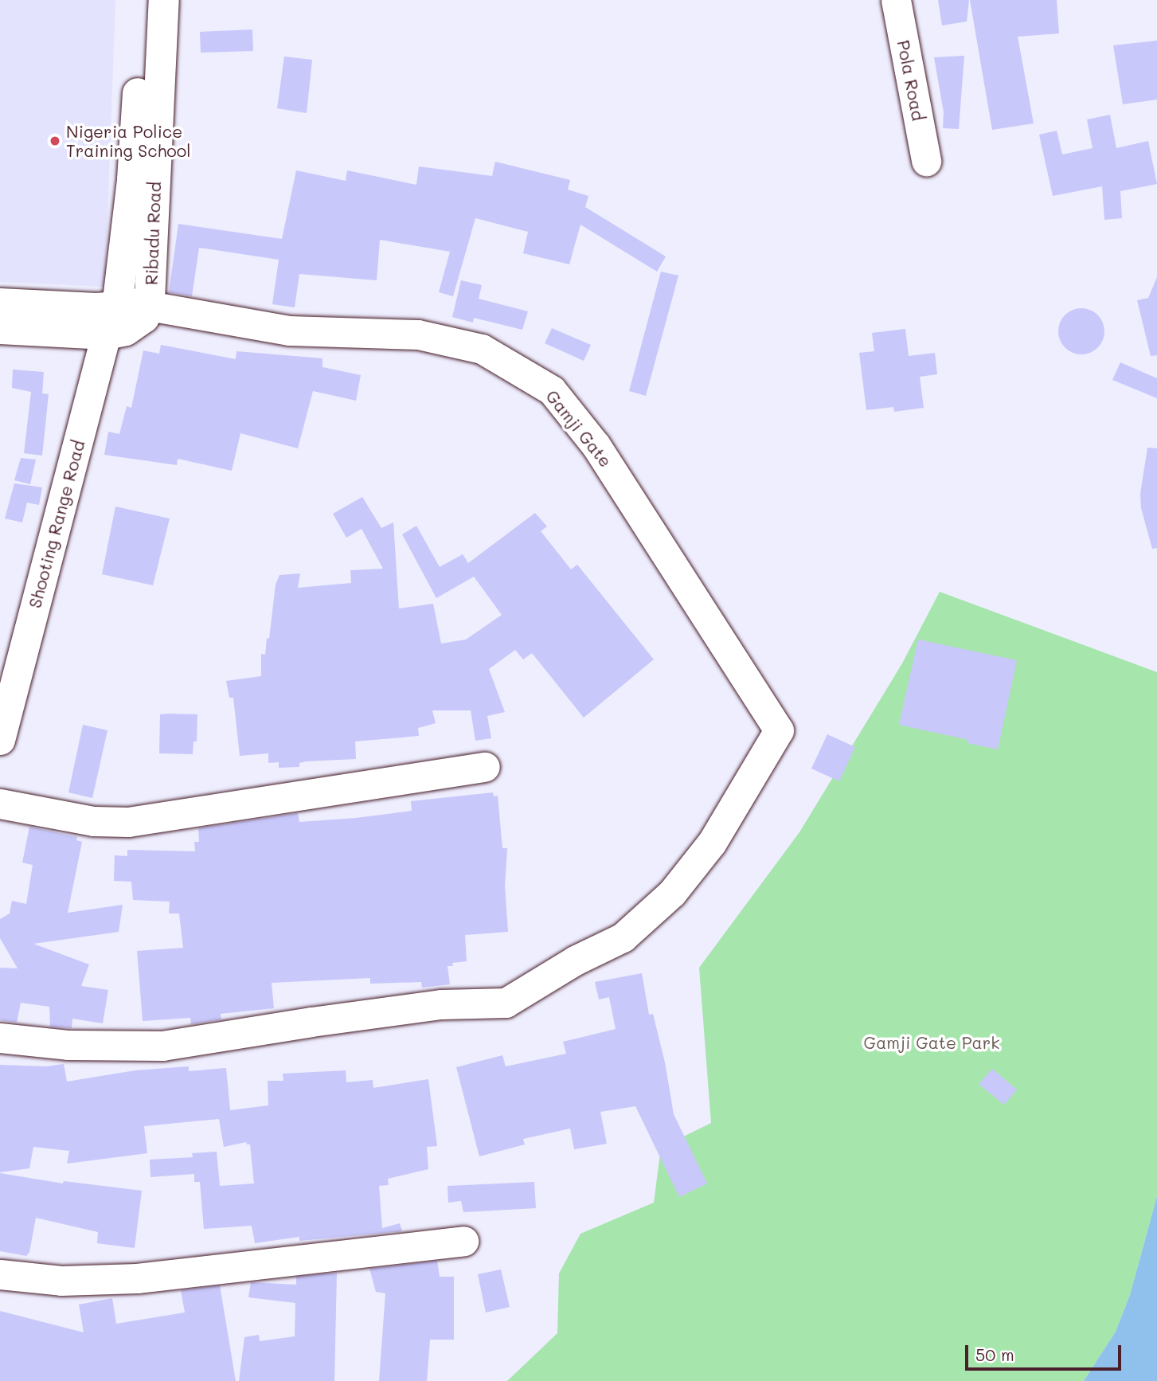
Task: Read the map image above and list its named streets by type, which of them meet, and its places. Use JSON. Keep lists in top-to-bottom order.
{
  "streets": {
    "main road": ["Ribadu Road"],
    "street": ["Pola Road", "Gamji Gate", "Shooting Range Road"]
  },
  "crossings": [
    ["Ribadu Road", "Gamji Gate"],
    ["Ribadu Road", "Shooting Range Road"]
  ],
  "parks": ["Gamji Gate Park"],
  "places": ["Nigeria Police Training School"],
  "scale_bar": "50 m"
}
